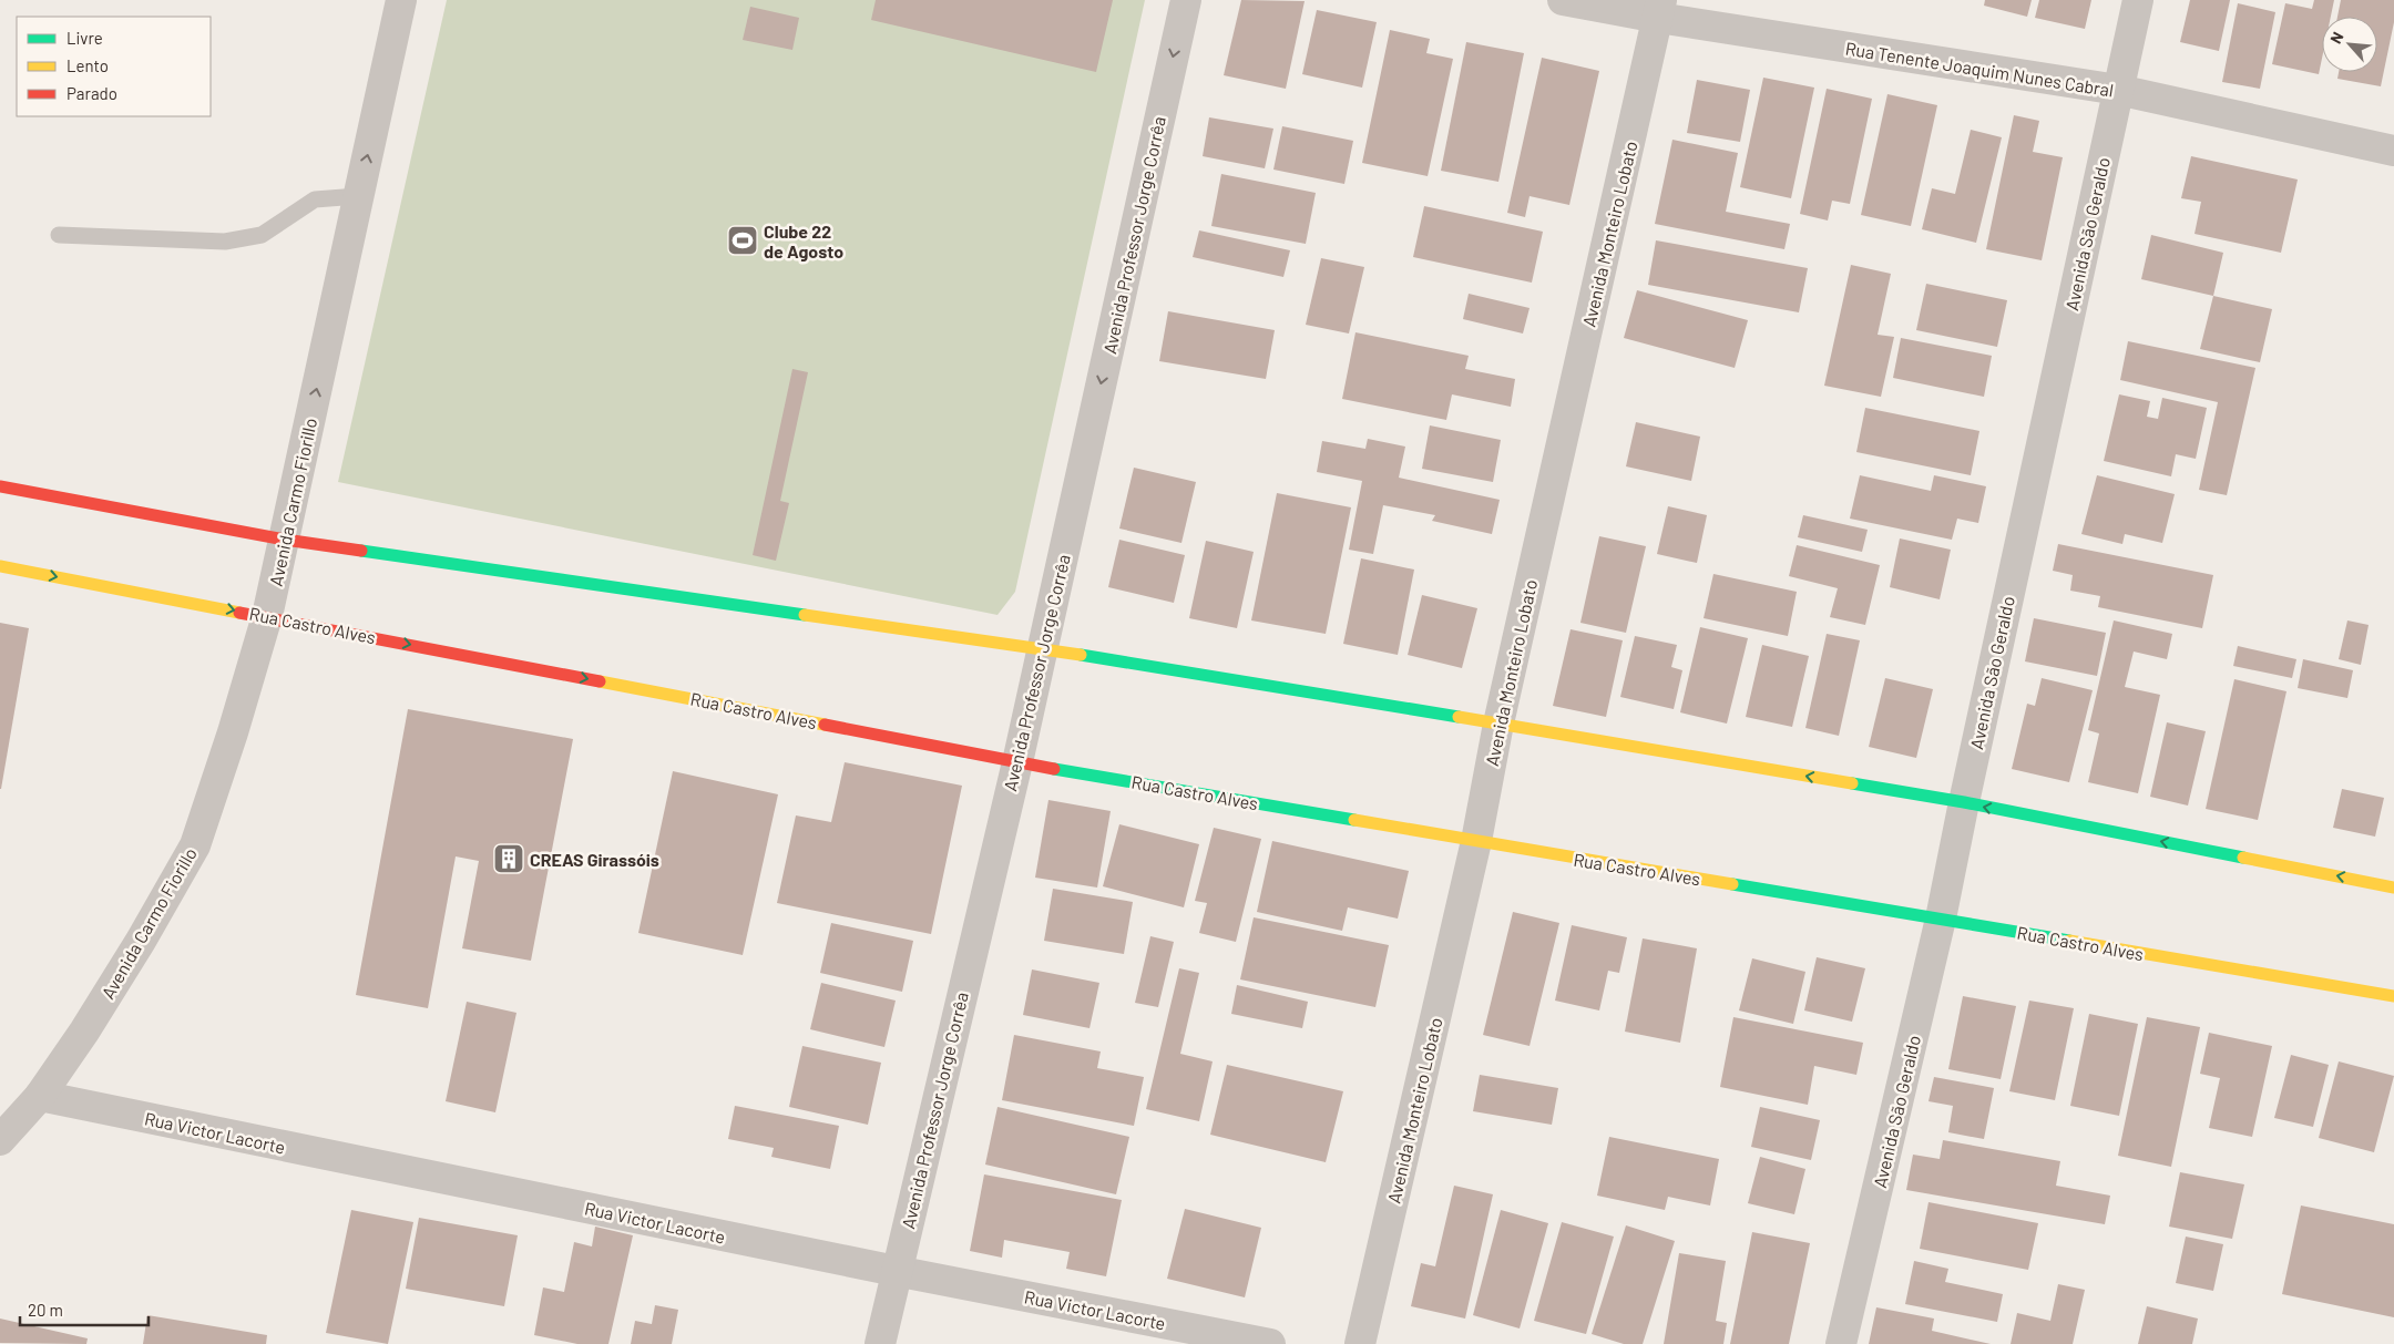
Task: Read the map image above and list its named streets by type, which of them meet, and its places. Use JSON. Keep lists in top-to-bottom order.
{
  "streets": {
    "main road": ["Rua Castro Alves"],
    "street": [
      "Rua Tenente Joaquim Nunes Cabral",
      "Avenida Monteiro Lobato",
      "Avenida São Geraldo",
      "Avenida Professor Jorge Corrêa",
      "Avenida Carmo Fiorillo",
      "Rua Victor Lacorte"
    ]
  },
  "crossings": [
    ["Rua Tenente Joaquim Nunes Cabral", "Avenida Monteiro Lobato"],
    ["Rua Tenente Joaquim Nunes Cabral", "Avenida São Geraldo"],
    ["Avenida Monteiro Lobato", "Rua Castro Alves"],
    ["Avenida São Geraldo", "Rua Castro Alves"],
    ["Avenida Professor Jorge Corrêa", "Rua Castro Alves"],
    ["Avenida Professor Jorge Corrêa", "Rua Victor Lacorte"],
    ["Avenida Carmo Fiorillo", "Rua Castro Alves"],
    ["Avenida Carmo Fiorillo", "Rua Victor Lacorte"]
  ],
  "one_way": ["Avenida Professor Jorge Corrêa", "Avenida Carmo Fiorillo"],
  "places": {
    "sports": ["Clube 22 de Agosto"],
    "building": ["CREAS Girassóis"]
  },
  "legend": ["Livre", "Lento", "Parado"],
  "scale_bar": "20 m",
  "north": "top left"
}
